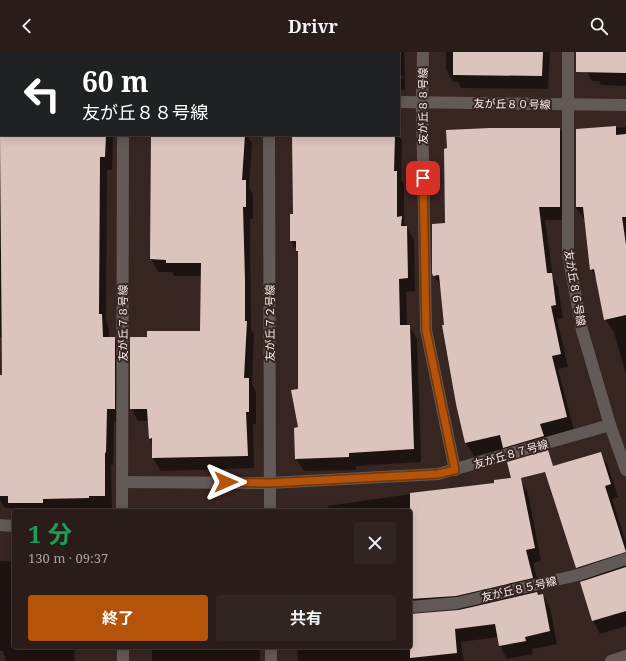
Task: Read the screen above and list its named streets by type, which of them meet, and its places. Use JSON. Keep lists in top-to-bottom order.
{
  "streets": {
    "street": [
      "友が丘８０号線",
      "友が丘８８号線",
      "友が丘８６号線",
      "友が丘７８号線",
      "友が丘７２号線",
      "友が丘８７号線",
      "友が丘８５号線"
    ]
  },
  "crossings": [
    ["友が丘８０号線", "友が丘８８号線"],
    ["友が丘８０号線", "友が丘８６号線"],
    ["友が丘８８号線", "友が丘８７号線"],
    ["友が丘８６号線", "友が丘８７号線"],
    ["友が丘７８号線", "友が丘８７号線"],
    ["友が丘７２号線", "友が丘８７号線"]
  ],
  "page": {
    "header": "Drivr",
    "turn": ["60 m", "友が丘８８号線"],
    "heading": ["1 分", "130 m · 09:37"],
    "buttons": ["終了", "共有"]
  }
}
